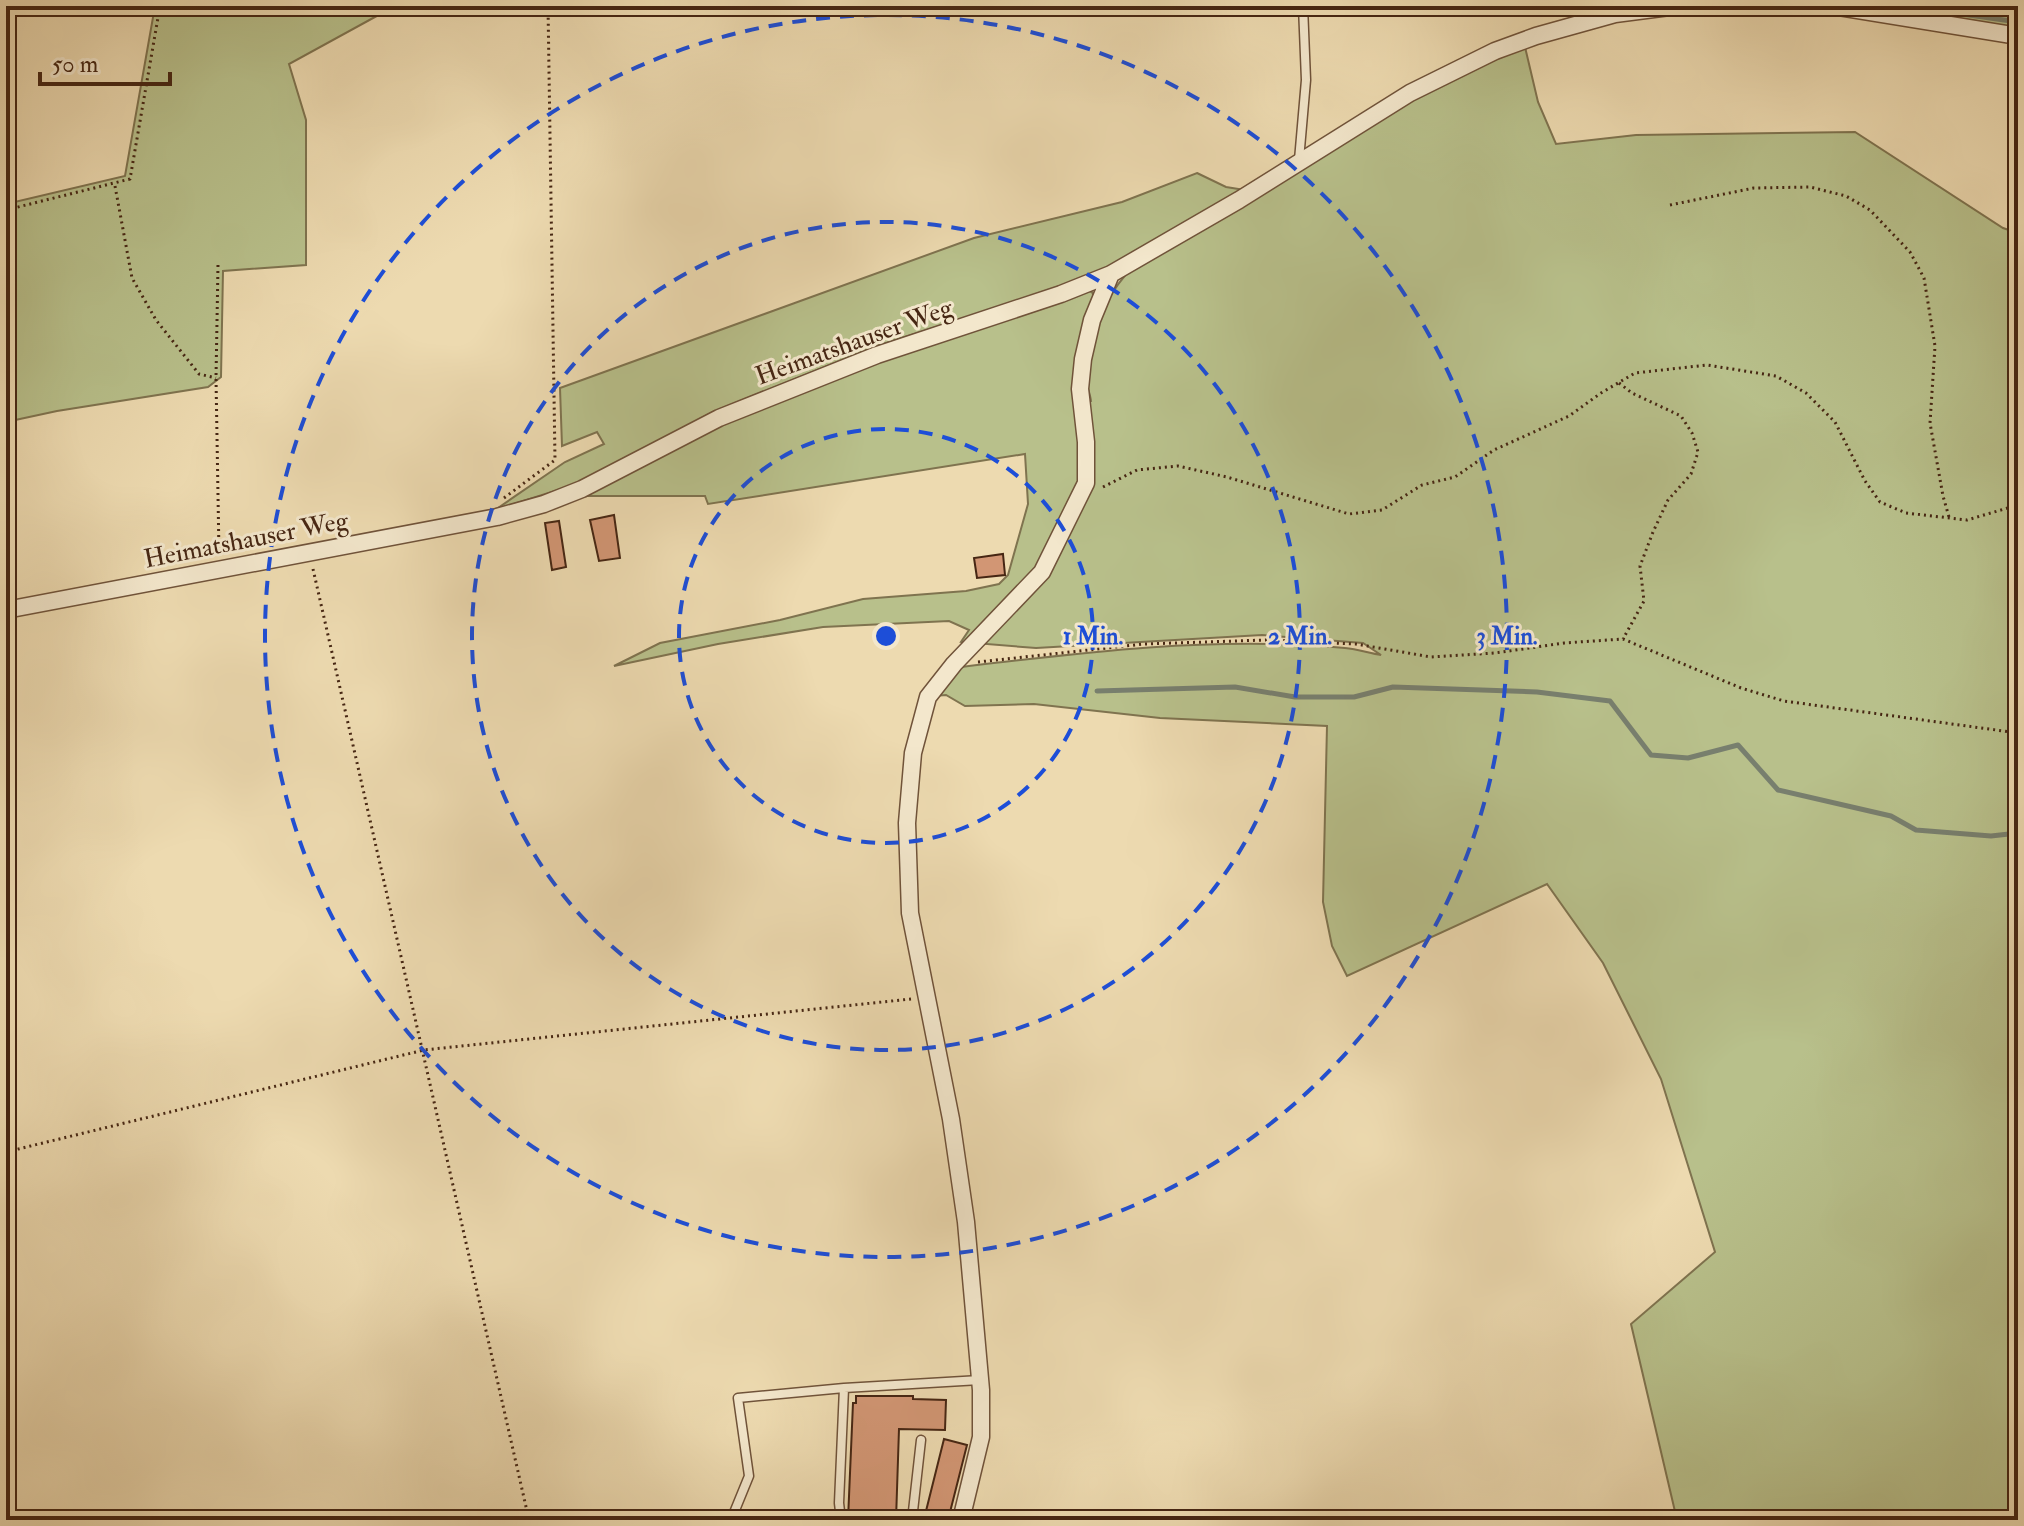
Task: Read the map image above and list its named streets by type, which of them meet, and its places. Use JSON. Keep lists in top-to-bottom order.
{
  "streets": {
    "street": ["Heimatshauser Weg"]
  },
  "scale_bar": "50 m",
  "rings": ["1 Min.", "2 Min.", "3 Min."]
}
